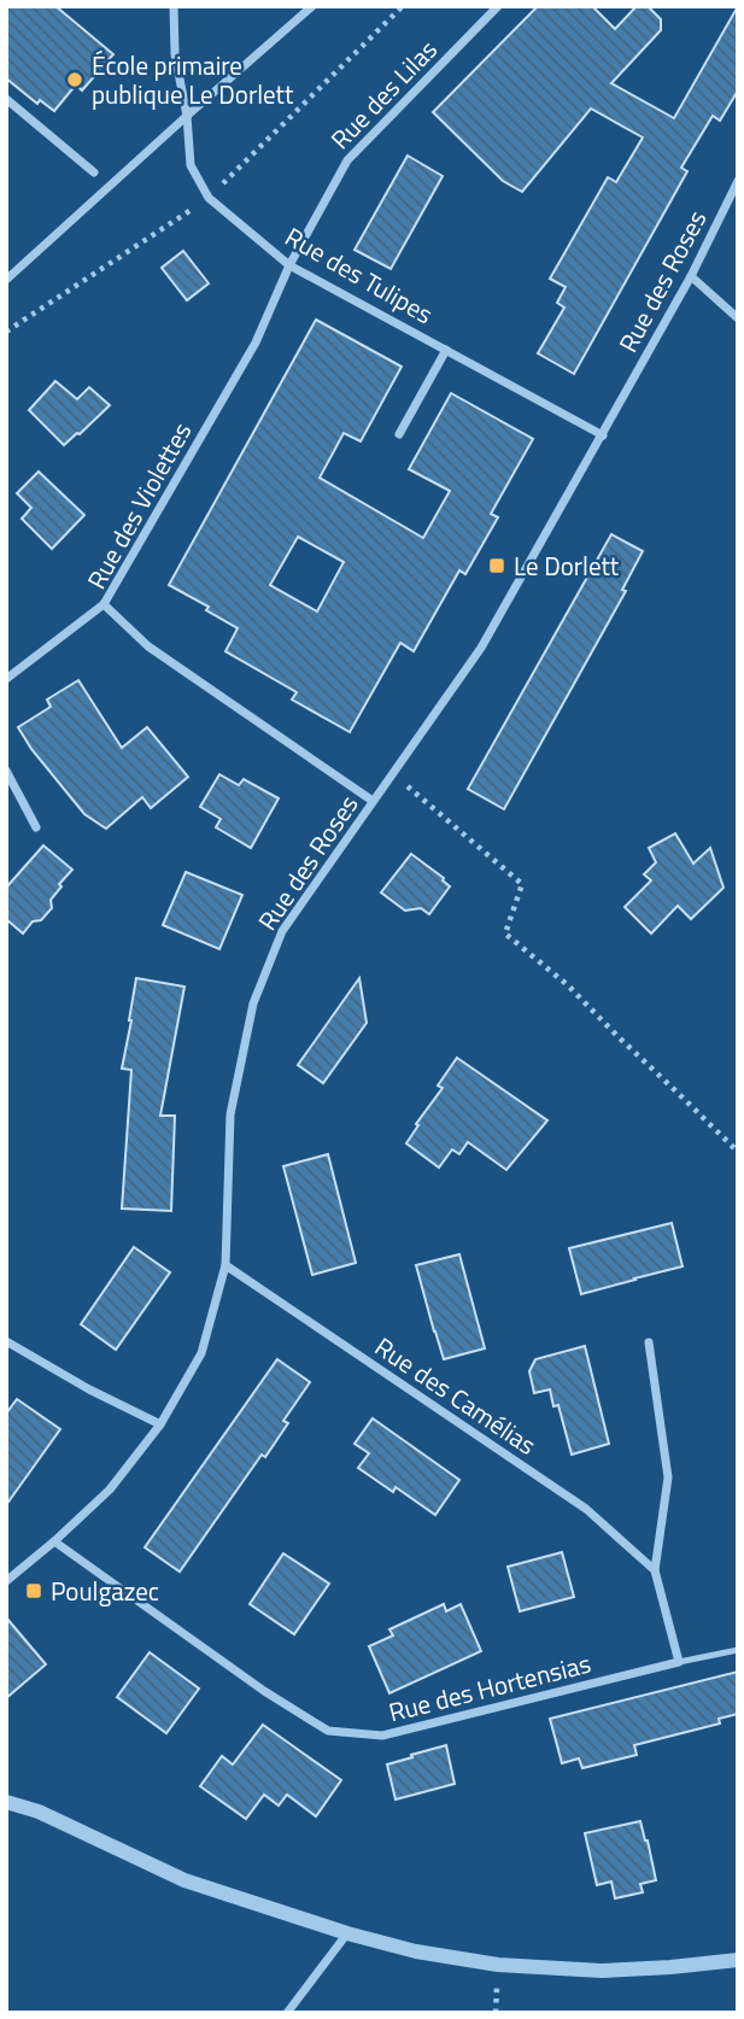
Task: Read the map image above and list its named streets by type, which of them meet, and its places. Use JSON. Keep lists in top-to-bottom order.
{
  "streets": {
    "street": [
      "Rue des Lilas",
      "Rue des Tulipes",
      "Rue des Roses",
      "Rue des Violettes",
      "Rue des Camélias",
      "Rue des Hortensias"
    ]
  },
  "crossings": [
    ["Rue des Lilas", "Rue des Tulipes"],
    ["Rue des Lilas", "Rue des Violettes"],
    ["Rue des Tulipes", "Rue des Roses"],
    ["Rue des Tulipes", "Rue des Violettes"],
    ["Rue des Roses", "Rue des Violettes"],
    ["Rue des Roses", "Rue des Camélias"],
    ["Rue des Roses", "Rue des Hortensias"]
  ],
  "places": {
    "other": ["École primaire publique Le Dorlett"],
    "transit": ["Le Dorlett", "Poulgazec"]
  }
}
